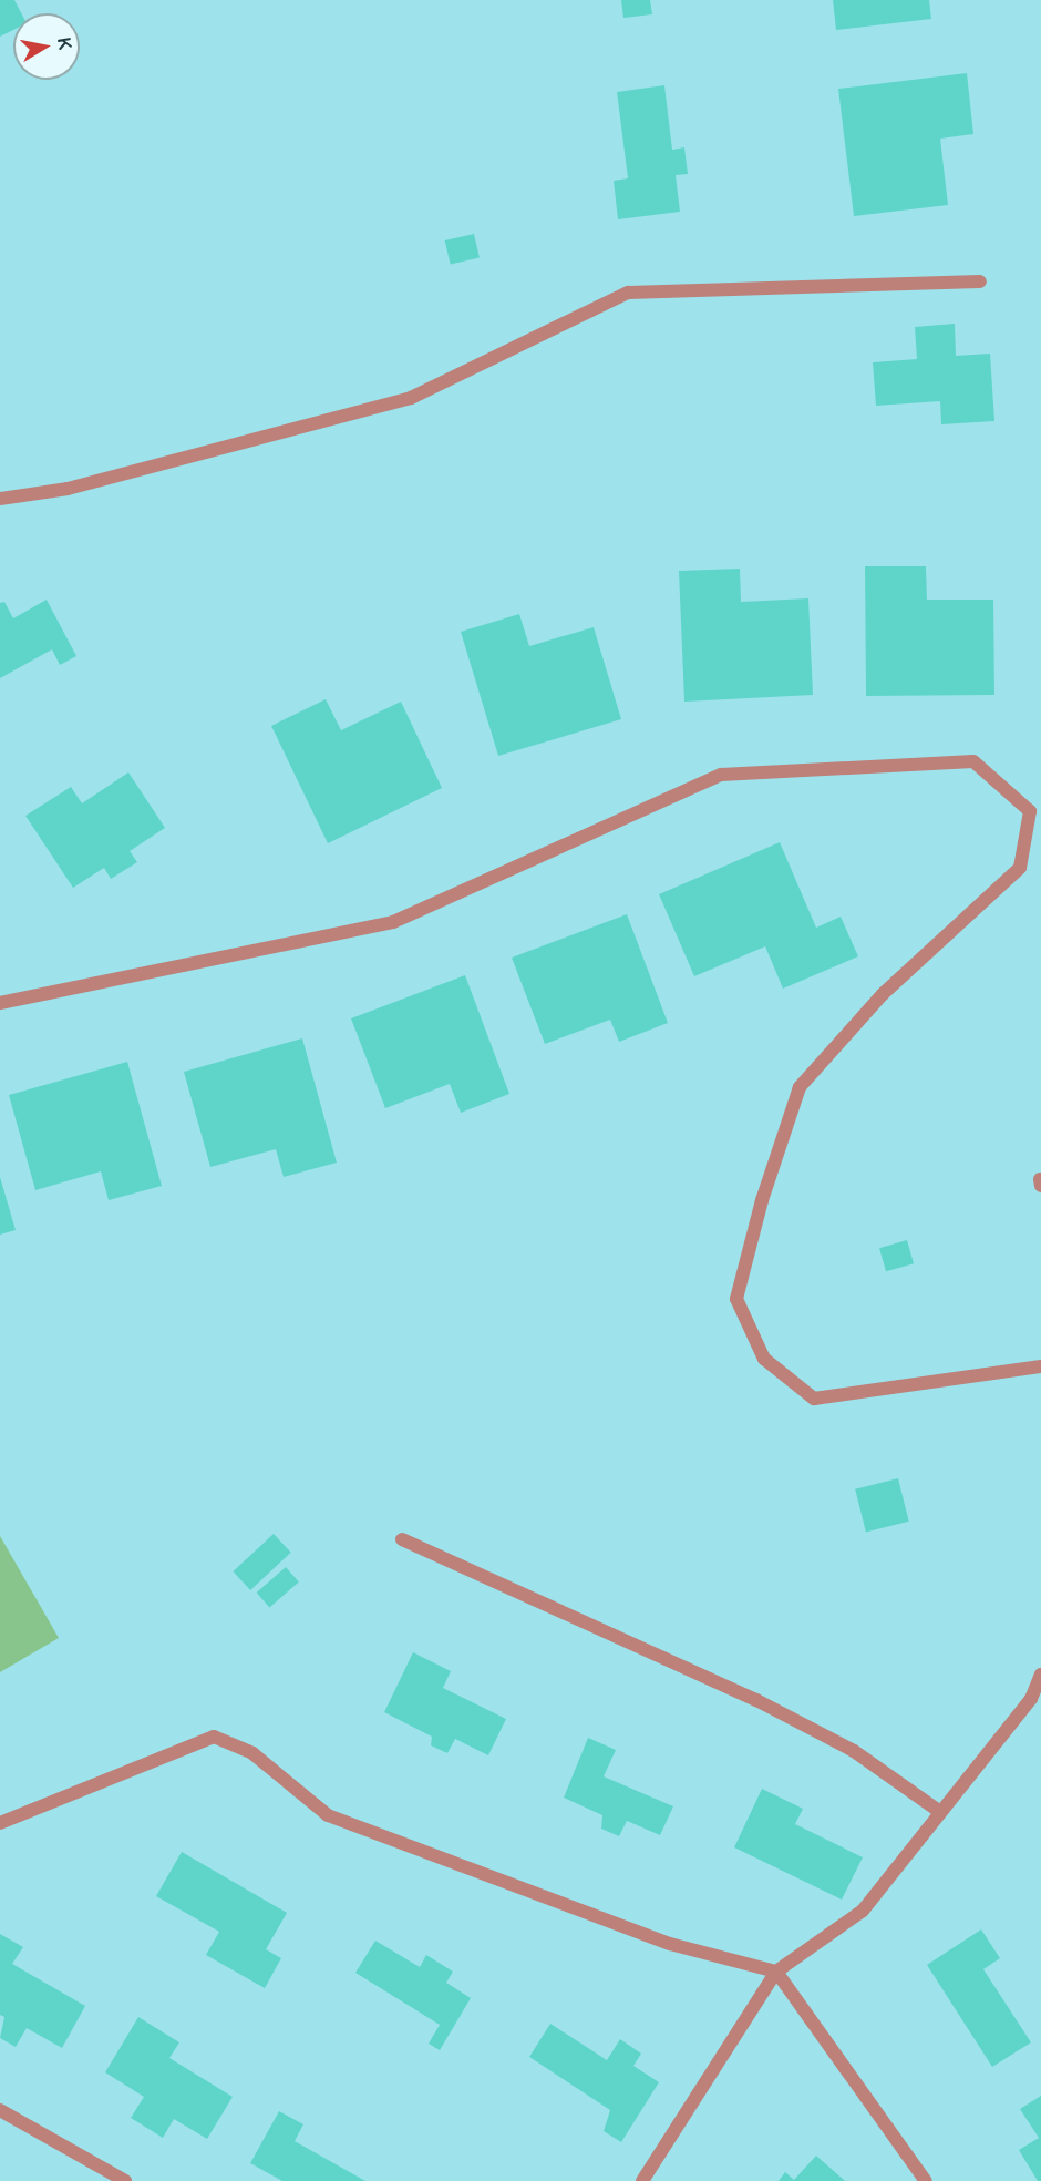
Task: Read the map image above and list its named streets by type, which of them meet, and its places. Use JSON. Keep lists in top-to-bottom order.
{
  "north": "right"
}
